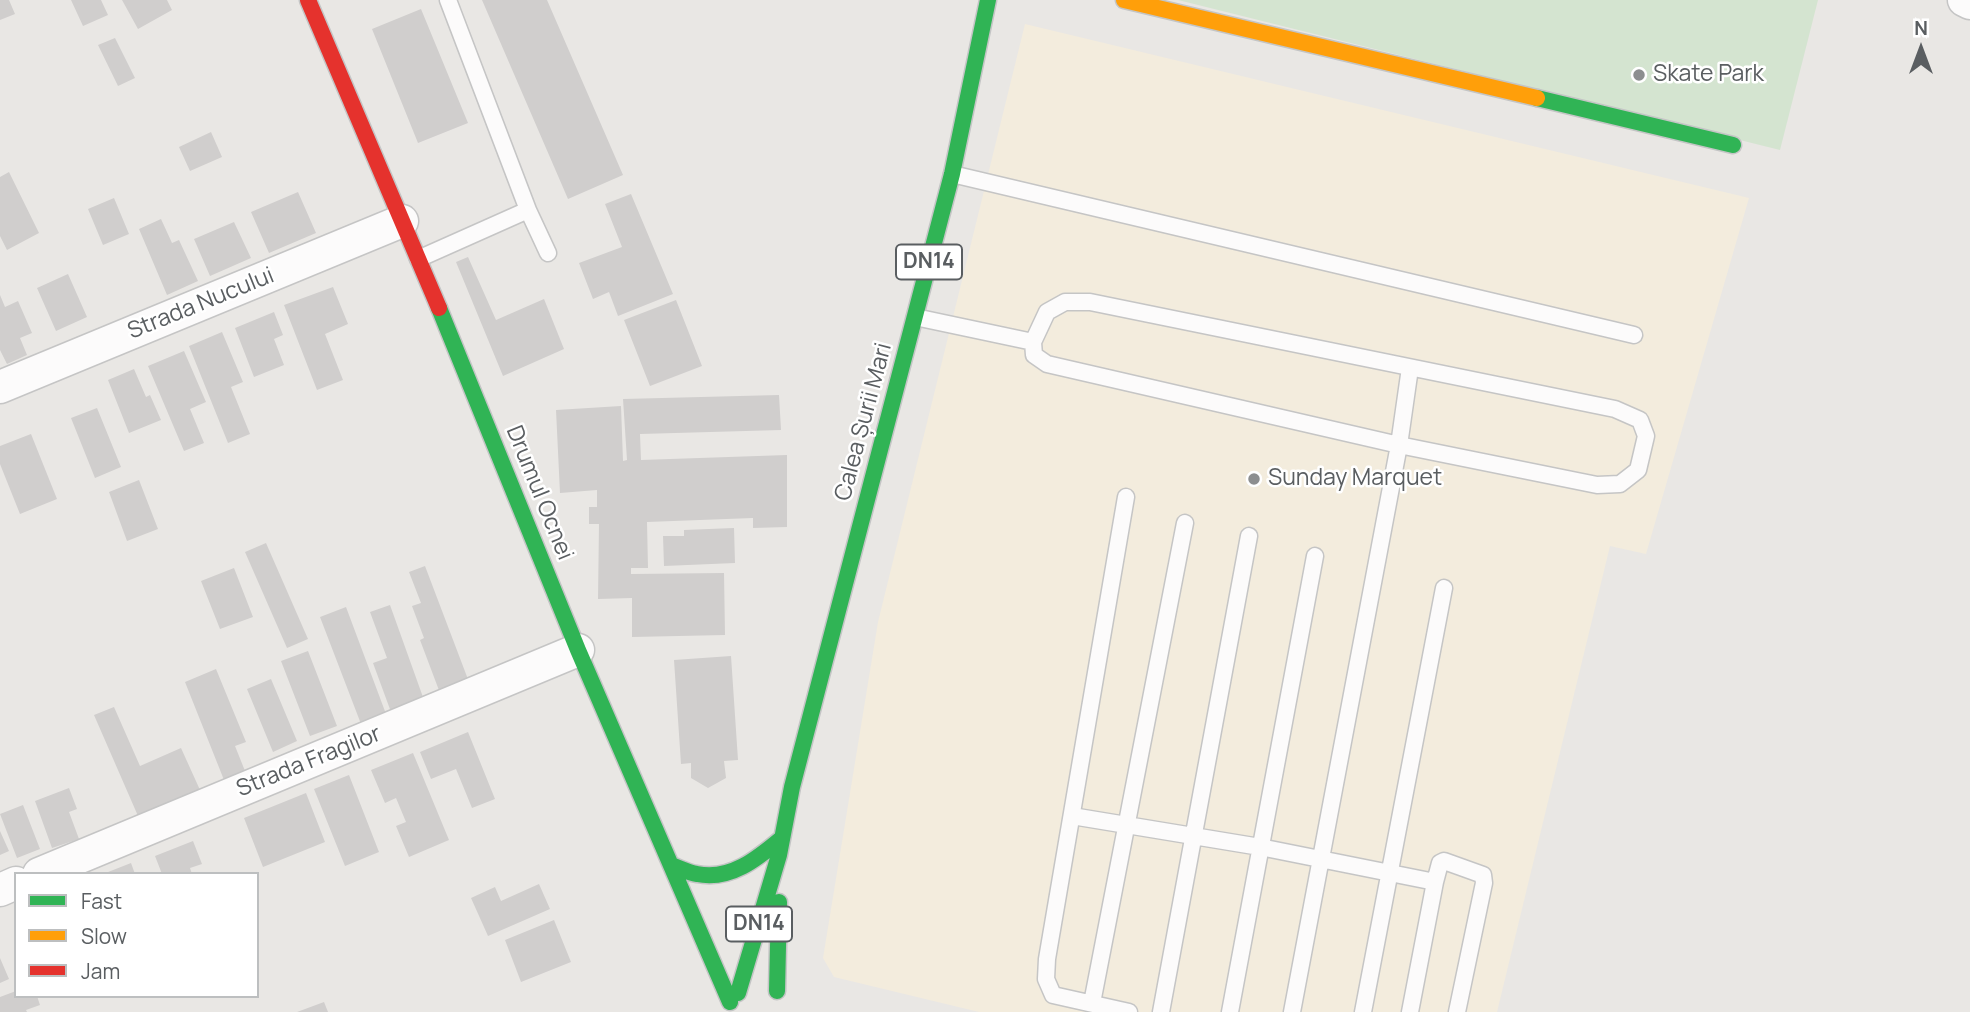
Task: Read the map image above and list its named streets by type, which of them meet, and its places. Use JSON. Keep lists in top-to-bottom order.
{
  "streets": {
    "street": [
      "DN14",
      "Strada Nucului",
      "Calea Șurii Mari",
      "Drumul Ocnei",
      "Strada Fragilor"
    ]
  },
  "crossings": [
    ["Strada Nucului", "Drumul Ocnei"],
    ["Calea Șurii Mari", "Drumul Ocnei"],
    ["Drumul Ocnei", "Strada Fragilor"]
  ],
  "places": ["Skate Park", "Sunday Marquet"],
  "legend": ["Fast", "Slow", "Jam"],
  "north": "top"
}
